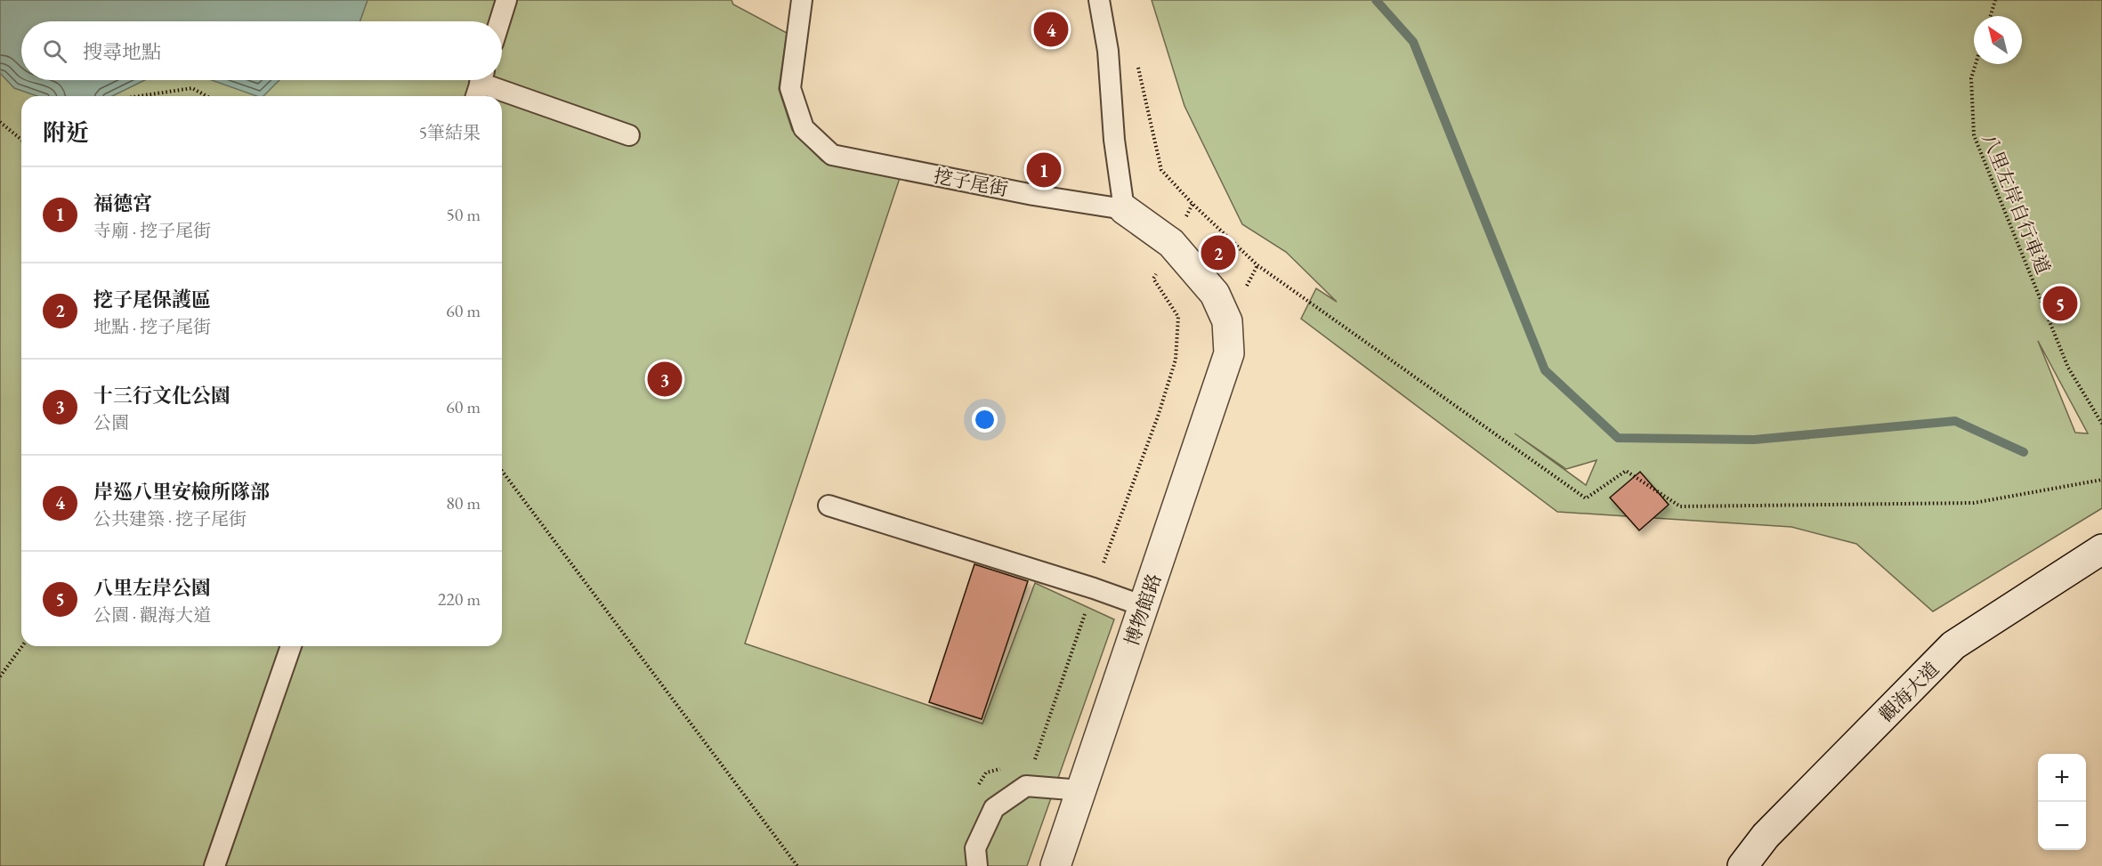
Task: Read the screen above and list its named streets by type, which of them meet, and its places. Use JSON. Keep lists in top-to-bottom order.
{
  "streets": {
    "street": ["挖子尾街", "博物館路", "觀海大道"],
    "path": ["八里左岸自行車道"]
  },
  "crossings": [
    ["挖子尾街", "博物館路"]
  ],
  "north": "top left",
  "page": {
    "pins": [
      "4",
      "1",
      "2",
      "5",
      "3"
    ],
    "search": "搜尋地點",
    "heading": ["附近", "5筆結果"],
    "list": [
      {
        "mark": "1",
        "name": "福德宮",
        "note": "寺廟 · 挖子尾街",
        "value": "50 m"
      },
      {
        "mark": "2",
        "name": "挖子尾保護區",
        "note": "地點 · 挖子尾街",
        "value": "60 m"
      },
      {
        "mark": "3",
        "name": "十三行文化公園",
        "note": "公園",
        "value": "60 m"
      },
      {
        "mark": "4",
        "name": "岸巡八里安檢所隊部",
        "note": "公共建築 · 挖子尾街",
        "value": "80 m"
      },
      {
        "mark": "5",
        "name": "八里左岸公園",
        "note": "公園 · 觀海大道",
        "value": "220 m"
      }
    ],
    "map_buttons": ["+", "−"]
  }
}
